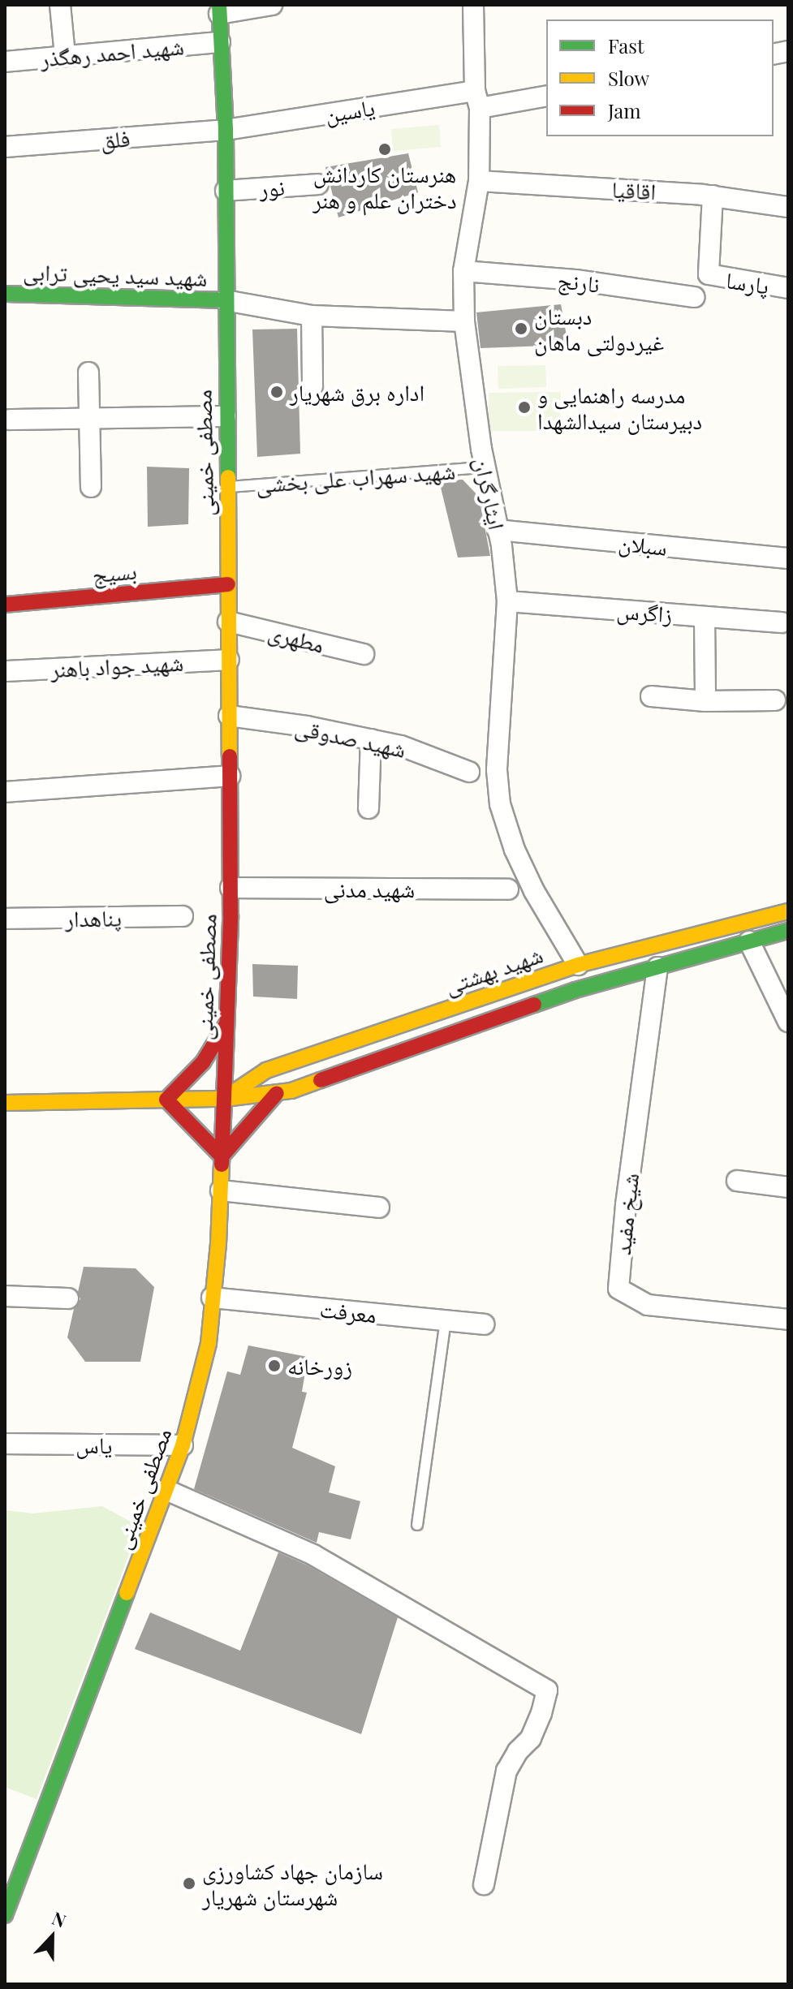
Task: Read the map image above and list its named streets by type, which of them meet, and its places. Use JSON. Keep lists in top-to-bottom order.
{
  "streets": {
    "main road": [
      "شهید سید یحیی ترابی",
      "مصطفی خمینی",
      "بسیج",
      "شهید بهشتی"
    ],
    "street": [
      "شهید احمد رهگذر",
      "یاسین",
      "فلق",
      "نور",
      "اقاقیا",
      "نارنج",
      "پارسا",
      "ایثارگران",
      "سبلان",
      "زاگرس",
      "مطهری",
      "شهید جواد باهنر",
      "شهید صدوقی",
      "شهید مدنی",
      "پناهدار",
      "شیخ مفید",
      "معرفت",
      "یاس"
    ],
    "lane": ["شهید سهراب علی بخشی"]
  },
  "crossings": [
    ["شهید احمد رهگذر", "مصطفی خمینی"],
    ["یاسین", "فلق"],
    ["یاسین", "مصطفی خمینی"],
    ["یاسین", "ایثارگران"],
    ["فلق", "مصطفی خمینی"],
    ["نور", "مصطفی خمینی"],
    ["اقاقیا", "پارسا"],
    ["اقاقیا", "ایثارگران"],
    ["شهید سید یحیی ترابی", "مصطفی خمینی"],
    ["نارنج", "ایثارگران"],
    ["مصطفی خمینی", "شهید سهراب علی بخشی"],
    ["مصطفی خمینی", "بسیج"],
    ["مصطفی خمینی", "مطهری"],
    ["مصطفی خمینی", "شهید جواد باهنر"],
    ["مصطفی خمینی", "شهید صدوقی"],
    ["مصطفی خمینی", "شهید مدنی"],
    ["مصطفی خمینی", "شهید بهشتی"],
    ["مصطفی خمینی", "معرفت"],
    ["مصطفی خمینی", "یاس"],
    ["شهید سهراب علی بخشی", "ایثارگران"],
    ["ایثارگران", "سبلان"],
    ["ایثارگران", "زاگرس"],
    ["ایثارگران", "شهید بهشتی"],
    ["شهید بهشتی", "شیخ مفید"]
  ],
  "places": [
    "هنرستان کاردانش دختران علم و هنر",
    "دبستان غیردولتی ماهان",
    "اداره برق شهریار",
    "مدرسه راهنمایی و دبیرستان سیدالشهدا",
    "زورخانه",
    "سازمان جهاد کشاورزی شهرستان شهریار"
  ],
  "legend": ["Fast", "Slow", "Jam"],
  "north": "top"
}
